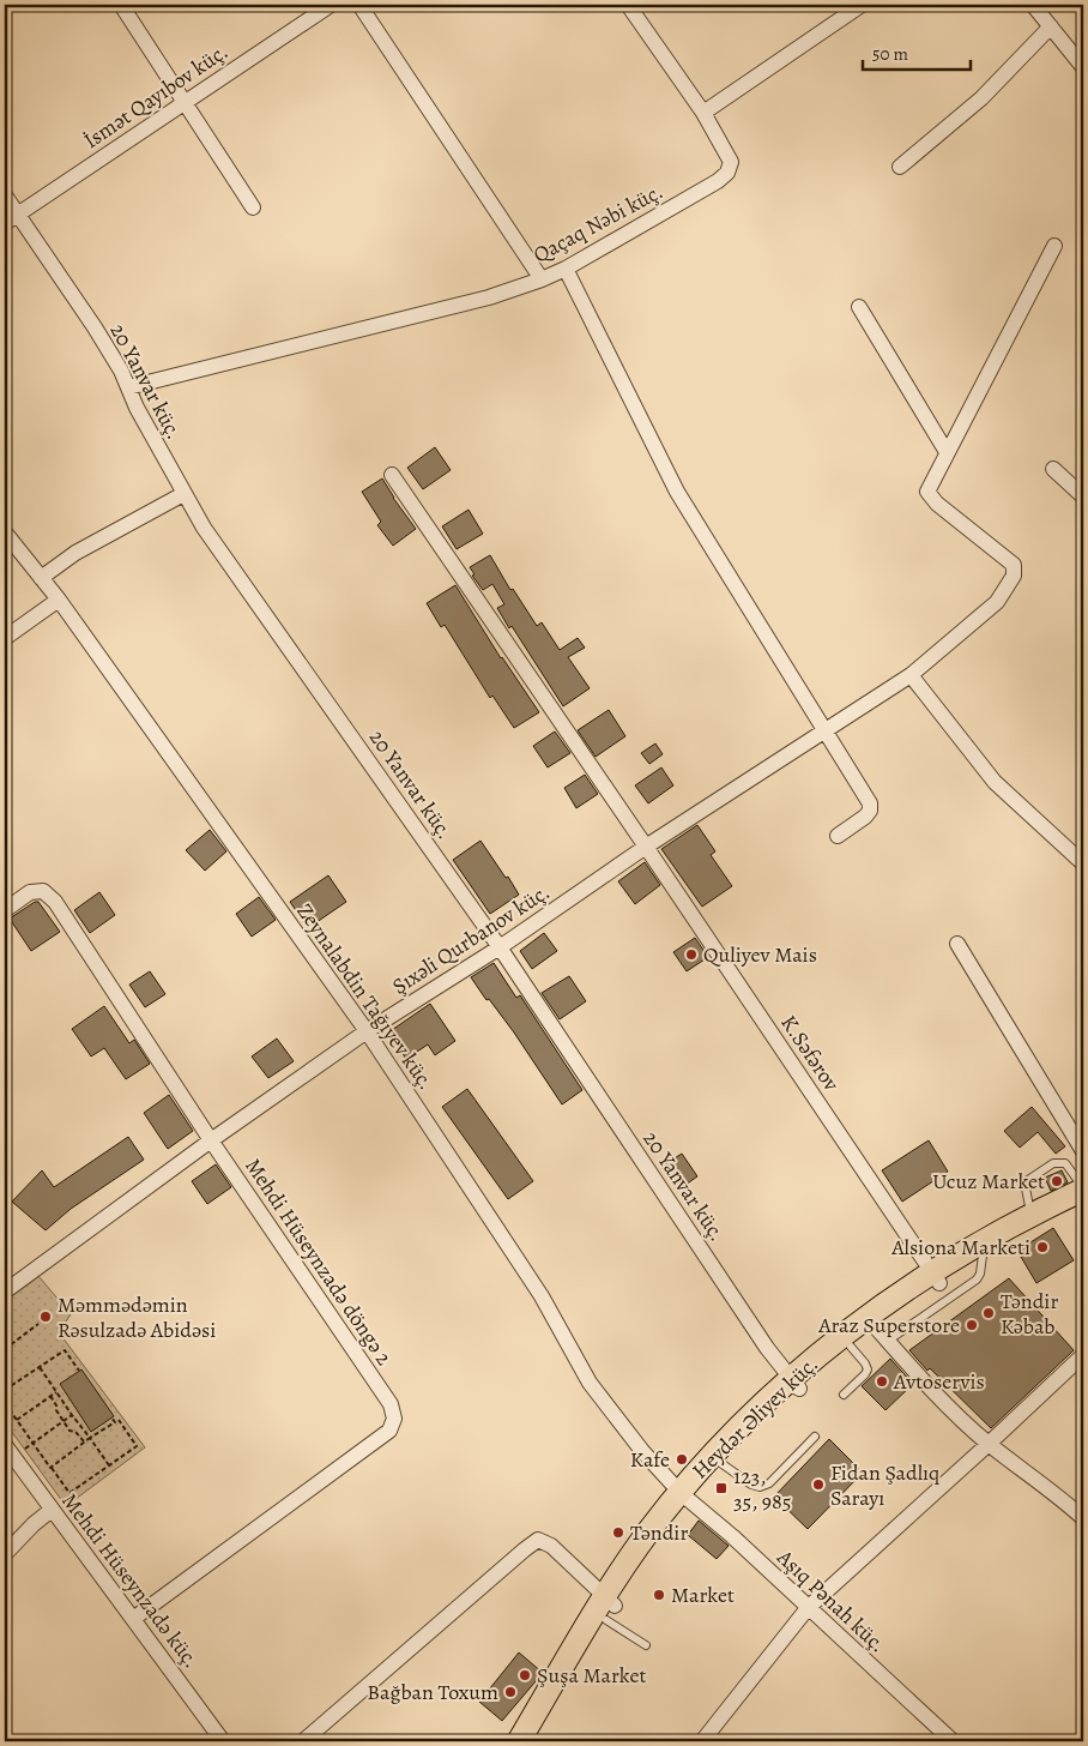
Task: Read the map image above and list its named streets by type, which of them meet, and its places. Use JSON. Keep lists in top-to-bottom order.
{
  "streets": {
    "main road": ["Heydər Əliyev küç."],
    "street": [
      "İsmət Qayıbov küç.",
      "Qaçaq Nəbi küç.",
      "20 Yanvar küç.",
      "Şıxəli Qurbanov küç.",
      "Zeynalabdin Tağıyev küç.",
      "K.Səfərov",
      "Mehdi Hüseynzadə döngə 2",
      "Mehdi Hüseynzadə küç.",
      "Aşıq Pənah küç."
    ]
  },
  "crossings": [
    ["İsmət Qayıbov küç.", "20 Yanvar küç."],
    ["Qaçaq Nəbi küç.", "20 Yanvar küç."],
    ["20 Yanvar küç.", "Şıxəli Qurbanov küç."],
    ["20 Yanvar küç.", "Heydər Əliyev küç."],
    ["Şıxəli Qurbanov küç.", "Zeynalabdin Tağıyev küç."],
    ["Şıxəli Qurbanov küç.", "K.Səfərov"],
    ["Şıxəli Qurbanov küç.", "Mehdi Hüseynzadə döngə 2"],
    ["Zeynalabdin Tağıyev küç.", "Heydər Əliyev küç."],
    ["Zeynalabdin Tağıyev küç.", "Aşıq Pənah küç."],
    ["K.Səfərov", "Heydər Əliyev küç."],
    ["Mehdi Hüseynzadə döngə 2", "Mehdi Hüseynzadə küç."],
    ["Heydər Əliyev küç.", "Aşıq Pənah küç."]
  ],
  "places": {
    "other": [
      "Quliyev Mais",
      "Ucuz Market",
      "Alsiona Marketi",
      "Təndir Kəbab",
      "Məmmədəmin Rəsulzadə Abidəsi",
      "Araz Superstore",
      "Avtoservis",
      "Kafe",
      "Fidan Şadlıq Sarayı",
      "Təndir",
      "Market",
      "Şuşa Market",
      "Bağban Toxum"
    ],
    "transit": ["123, 35, 985"]
  },
  "scale_bar": "50 m"
}
